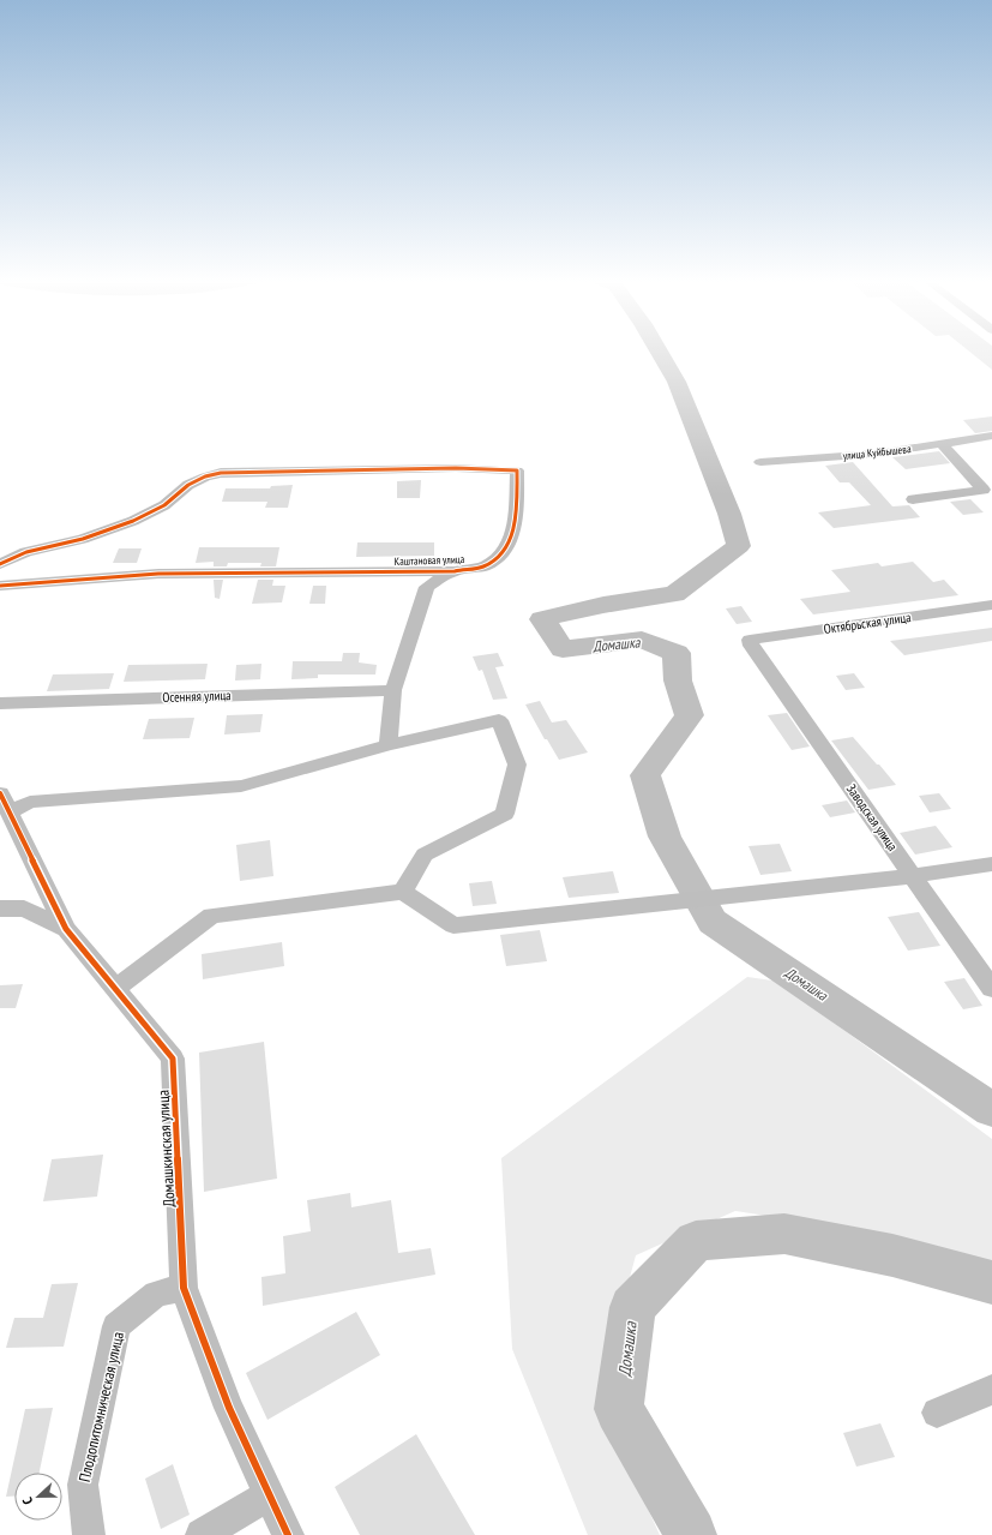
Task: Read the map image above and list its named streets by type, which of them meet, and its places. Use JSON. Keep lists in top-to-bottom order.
{
  "streets": {
    "street": [
      "улица Куйбышева",
      "Каштановая улица",
      "Октябрьская улица",
      "Осенняя улица",
      "Заводская улица",
      "Домашкинская улица",
      "Плодопитомническая улица"
    ]
  },
  "crossings": [
    ["Октябрьская улица", "Заводская улица"],
    ["Домашкинская улица", "Плодопитомническая улица"]
  ],
  "water": ["Домашка"],
  "north": "left"
}
